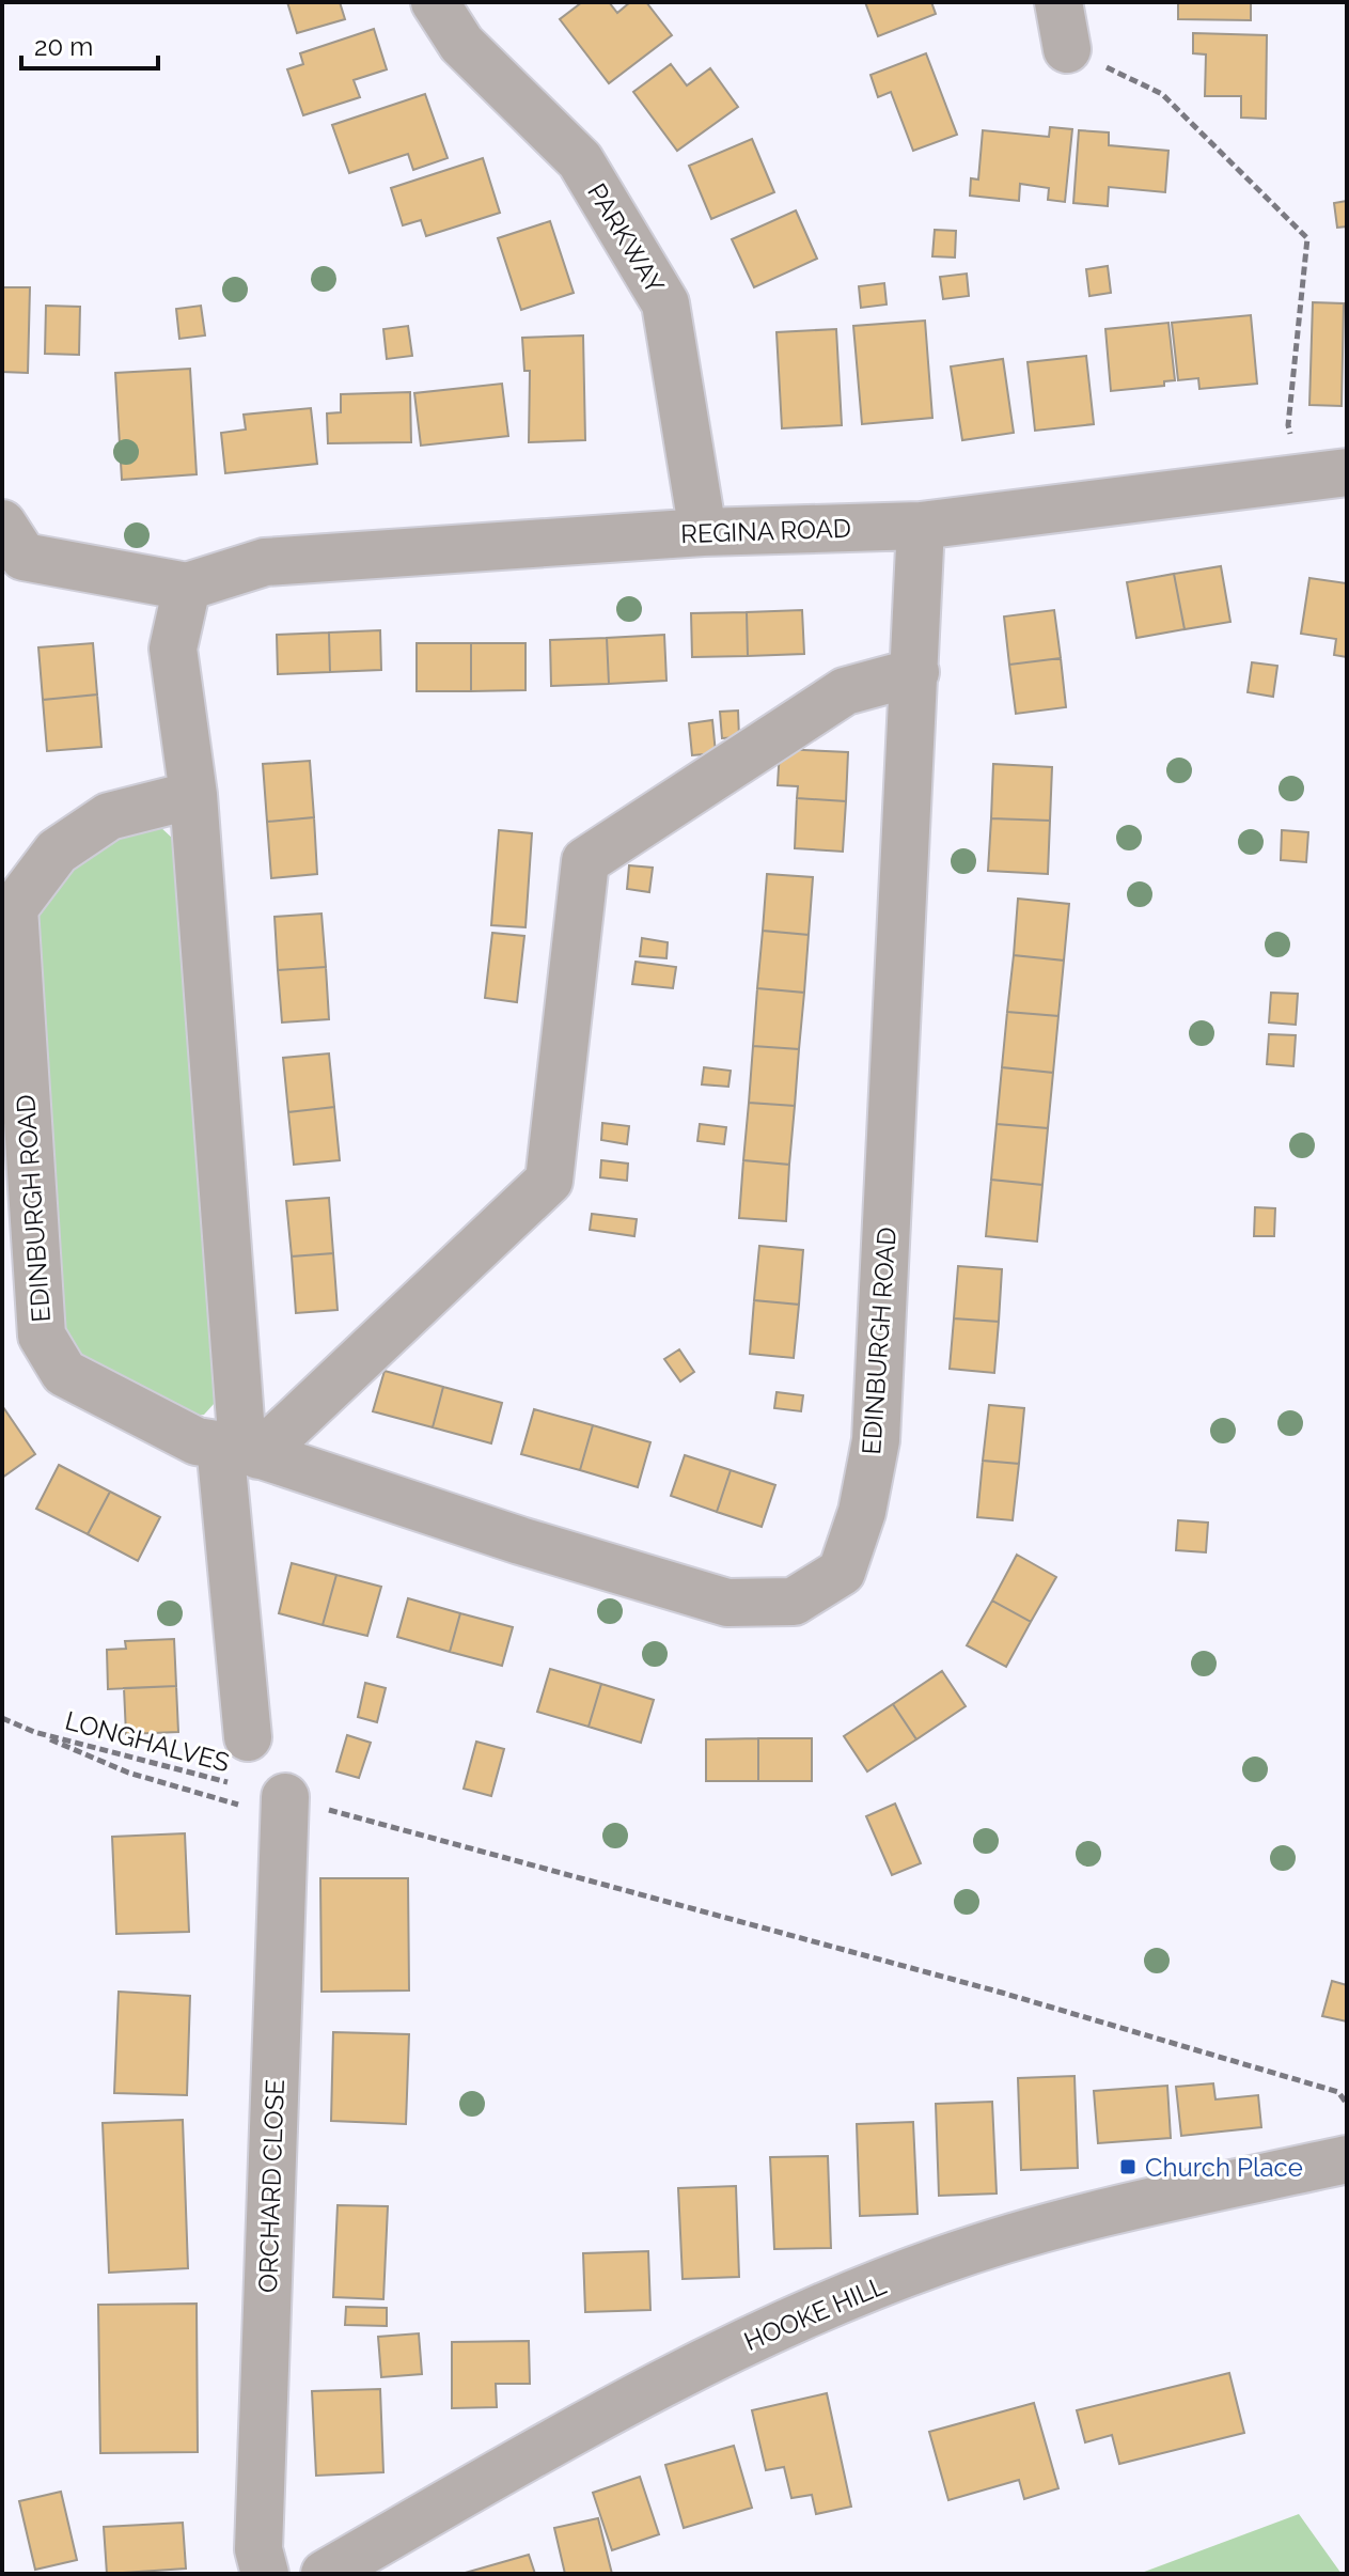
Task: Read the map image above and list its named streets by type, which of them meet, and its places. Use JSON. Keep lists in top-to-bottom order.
{
  "streets": {
    "street": [
      "PARKWAY",
      "REGINA ROAD",
      "EDINBURGH ROAD",
      "ORCHARD CLOSE",
      "HOOKE HILL"
    ],
    "path": ["LONGHALVES"]
  },
  "crossings": [
    ["PARKWAY", "REGINA ROAD"],
    ["REGINA ROAD", "EDINBURGH ROAD"],
    ["LONGHALVES", "ORCHARD CLOSE"]
  ],
  "places": {
    "transit": ["Church Place"]
  },
  "scale_bar": "20 m"
}
